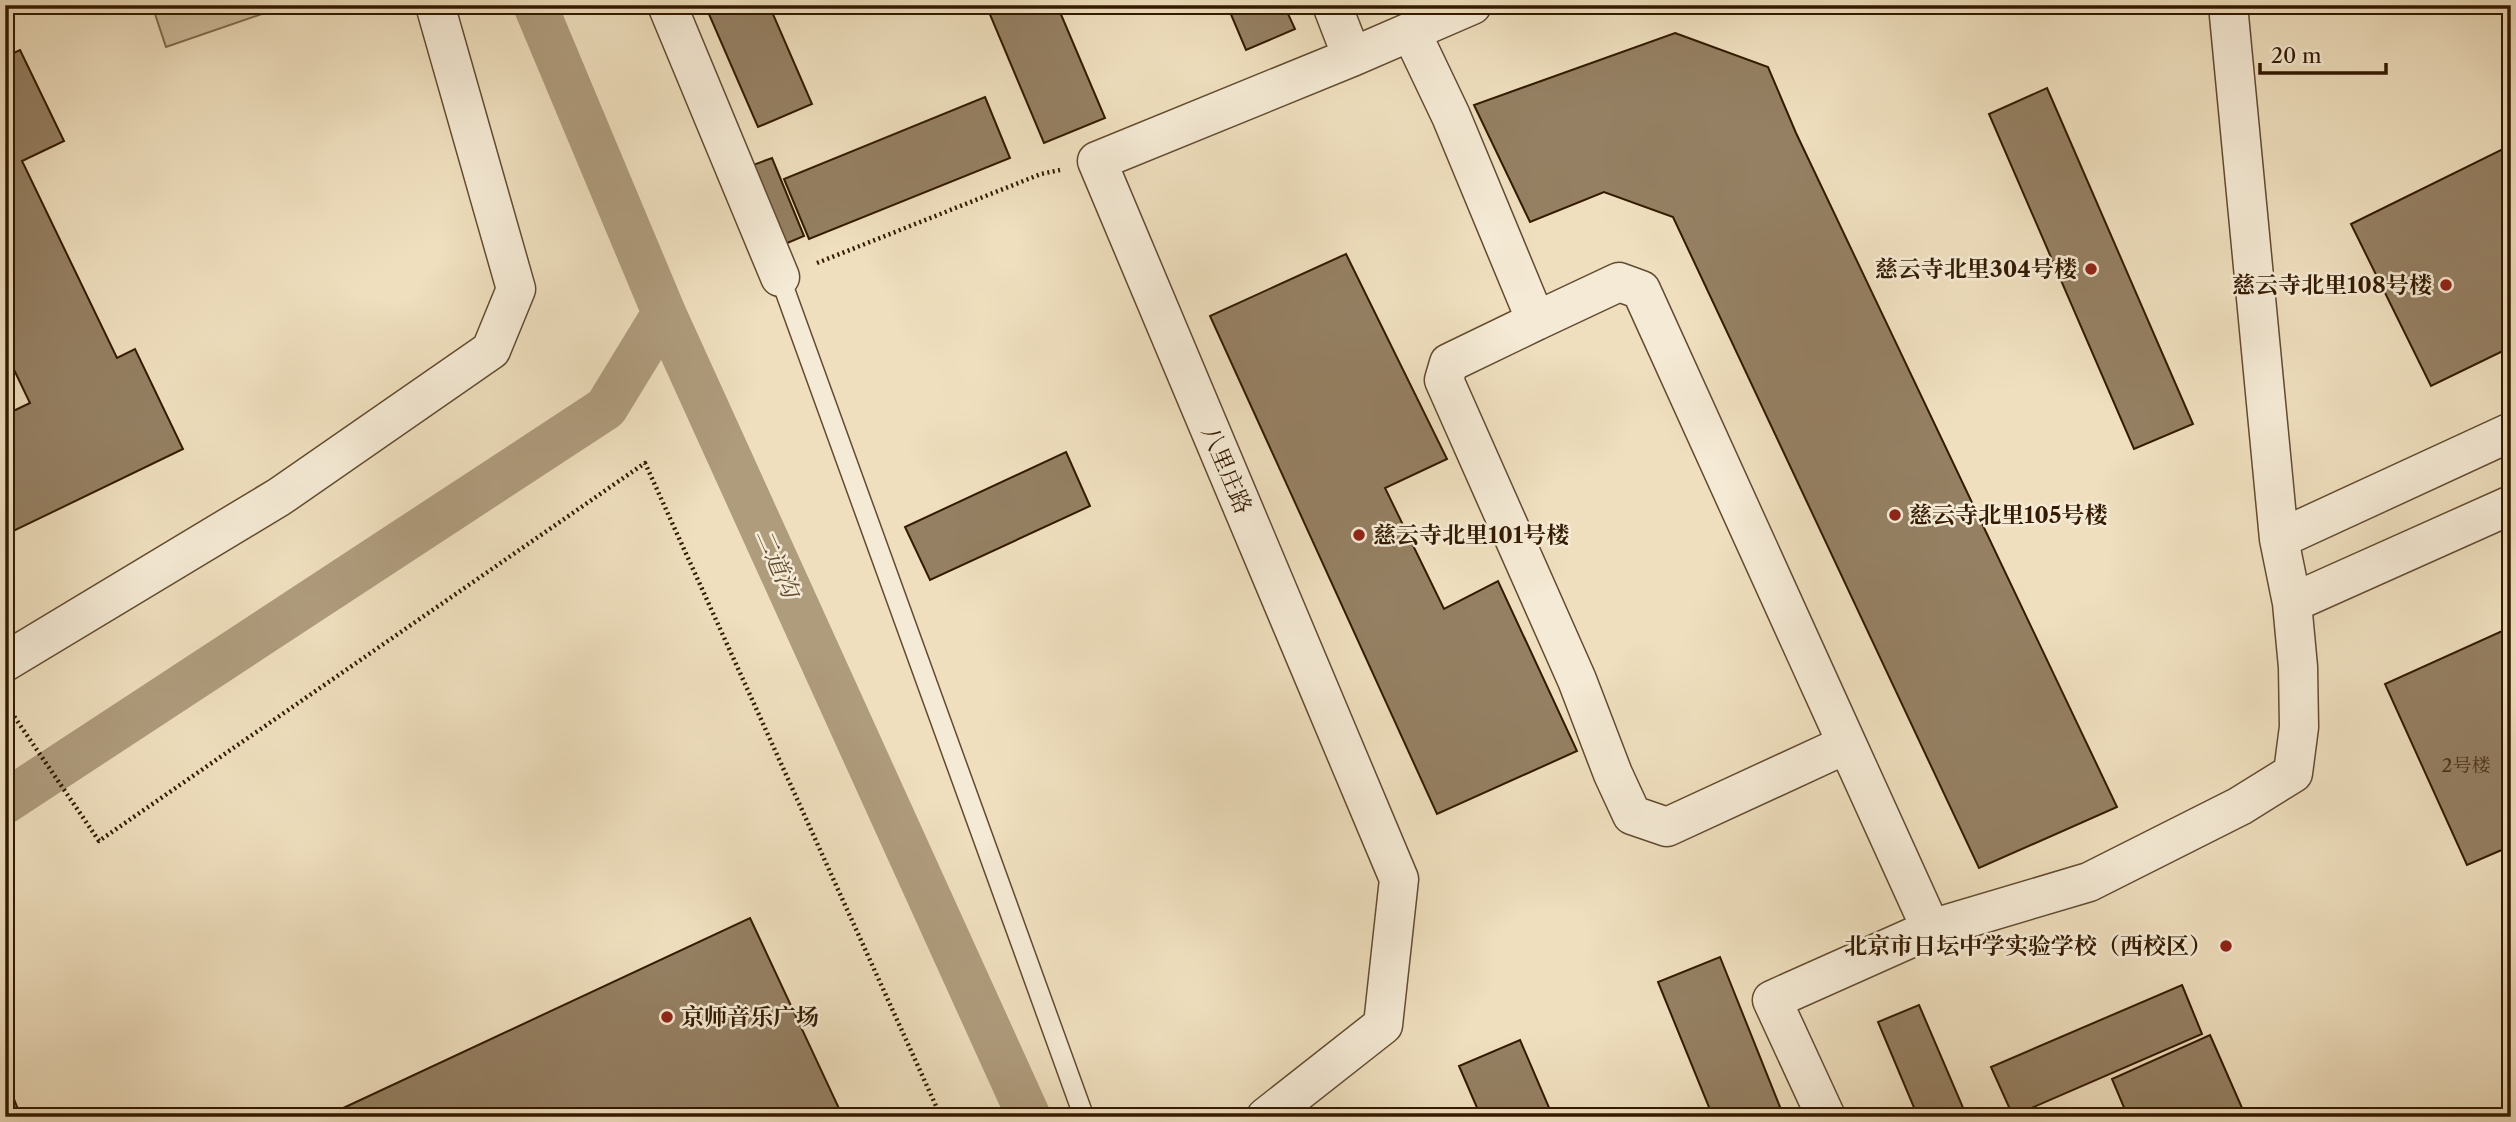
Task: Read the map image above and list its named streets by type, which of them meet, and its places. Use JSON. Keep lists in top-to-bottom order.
{
  "streets": {
    "street": ["八里庄路"]
  },
  "water": ["二道沟"],
  "places": [
    "慈云寺北里304号楼",
    "慈云寺北里108号楼",
    "慈云寺北里105号楼",
    "慈云寺北里101号楼",
    "北京市日坛中学实验学校（西校区）",
    "京师音乐广场"
  ],
  "house_numbers": ["2号楼"],
  "scale_bar": "20 m"
}
